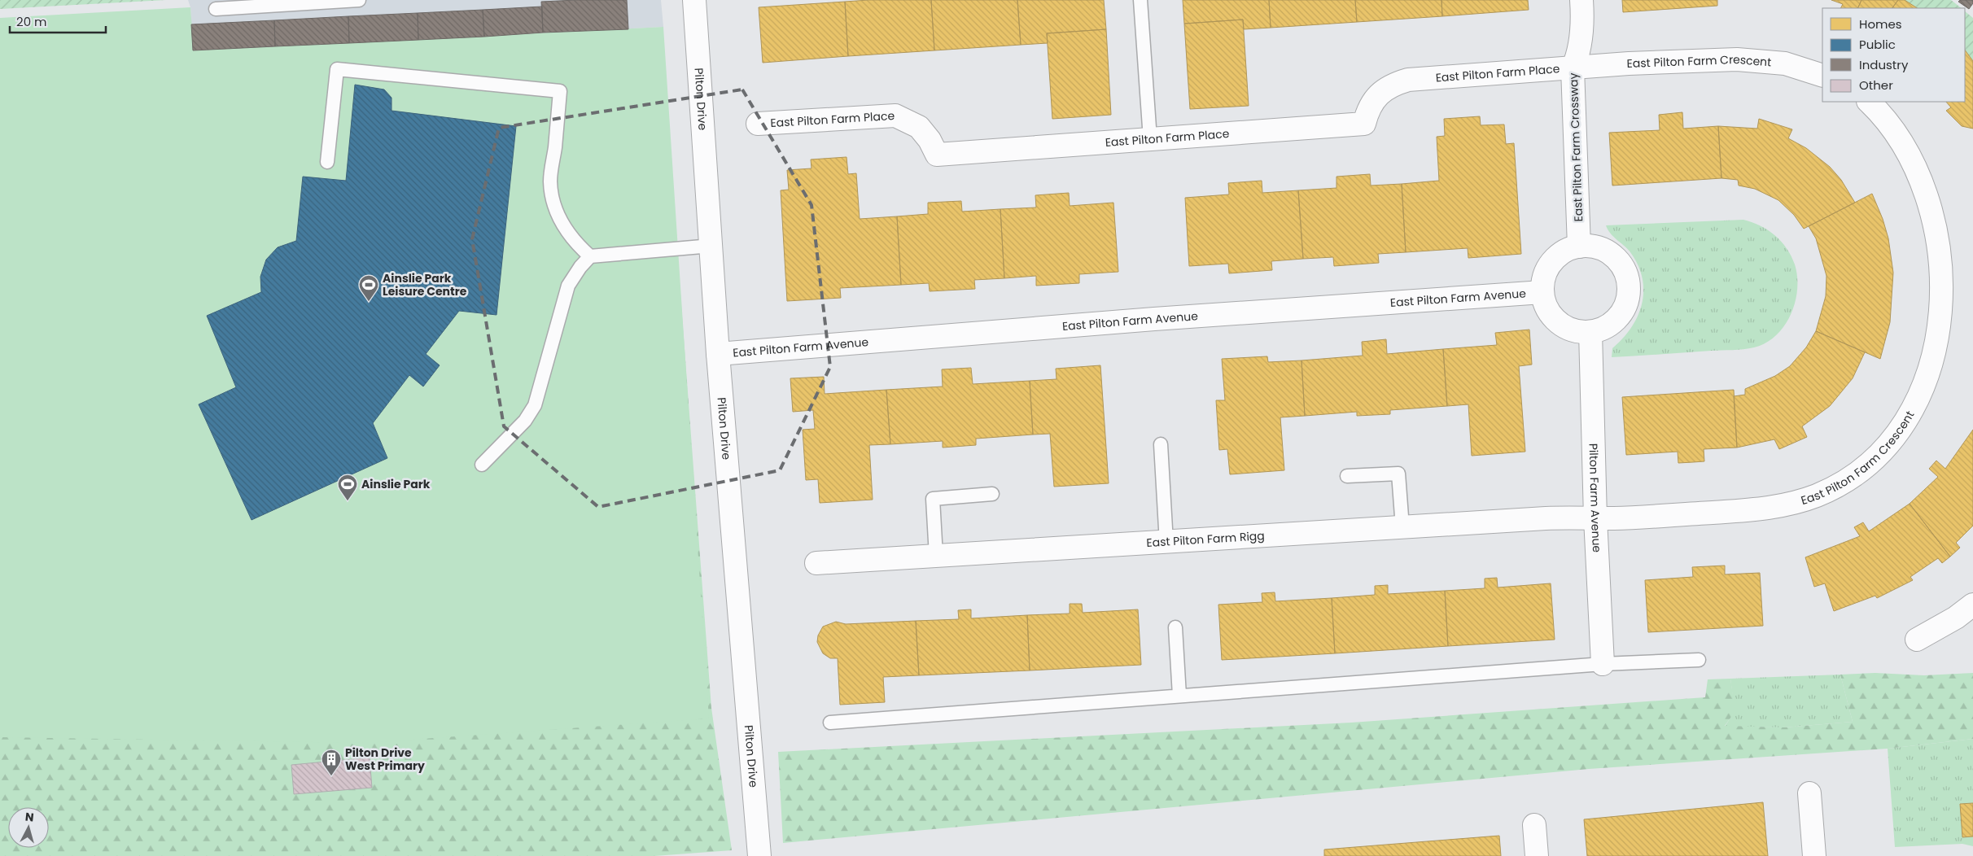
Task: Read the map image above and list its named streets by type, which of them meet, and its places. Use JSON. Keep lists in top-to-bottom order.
{
  "streets": {
    "street": [
      "East Pilton Farm Crescent",
      "East Pilton Farm Place",
      "Pilton Drive",
      "East Pilton Farm Crossway",
      "East Pilton Farm Avenue",
      "Pilton Farm Avenue",
      "East Pilton Farm Rigg"
    ]
  },
  "crossings": [
    ["East Pilton Farm Crescent", "East Pilton Farm Place"],
    ["East Pilton Farm Crescent", "East Pilton Farm Crossway"],
    ["East Pilton Farm Crescent", "Pilton Farm Avenue"],
    ["East Pilton Farm Crescent", "East Pilton Farm Rigg"],
    ["East Pilton Farm Place", "East Pilton Farm Crossway"],
    ["Pilton Drive", "East Pilton Farm Avenue"],
    ["East Pilton Farm Crossway", "East Pilton Farm Avenue"],
    ["East Pilton Farm Crossway", "Pilton Farm Avenue"],
    ["East Pilton Farm Avenue", "Pilton Farm Avenue"],
    ["Pilton Farm Avenue", "East Pilton Farm Rigg"]
  ],
  "places": {
    "sports": ["Ainslie Park Leisure Centre", "Ainslie Park"],
    "building": ["Pilton Drive West Primary"]
  },
  "legend": [
    "Homes",
    "Public",
    "Industry",
    "Other"
  ],
  "scale_bar": "20 m",
  "north": "top"
}
